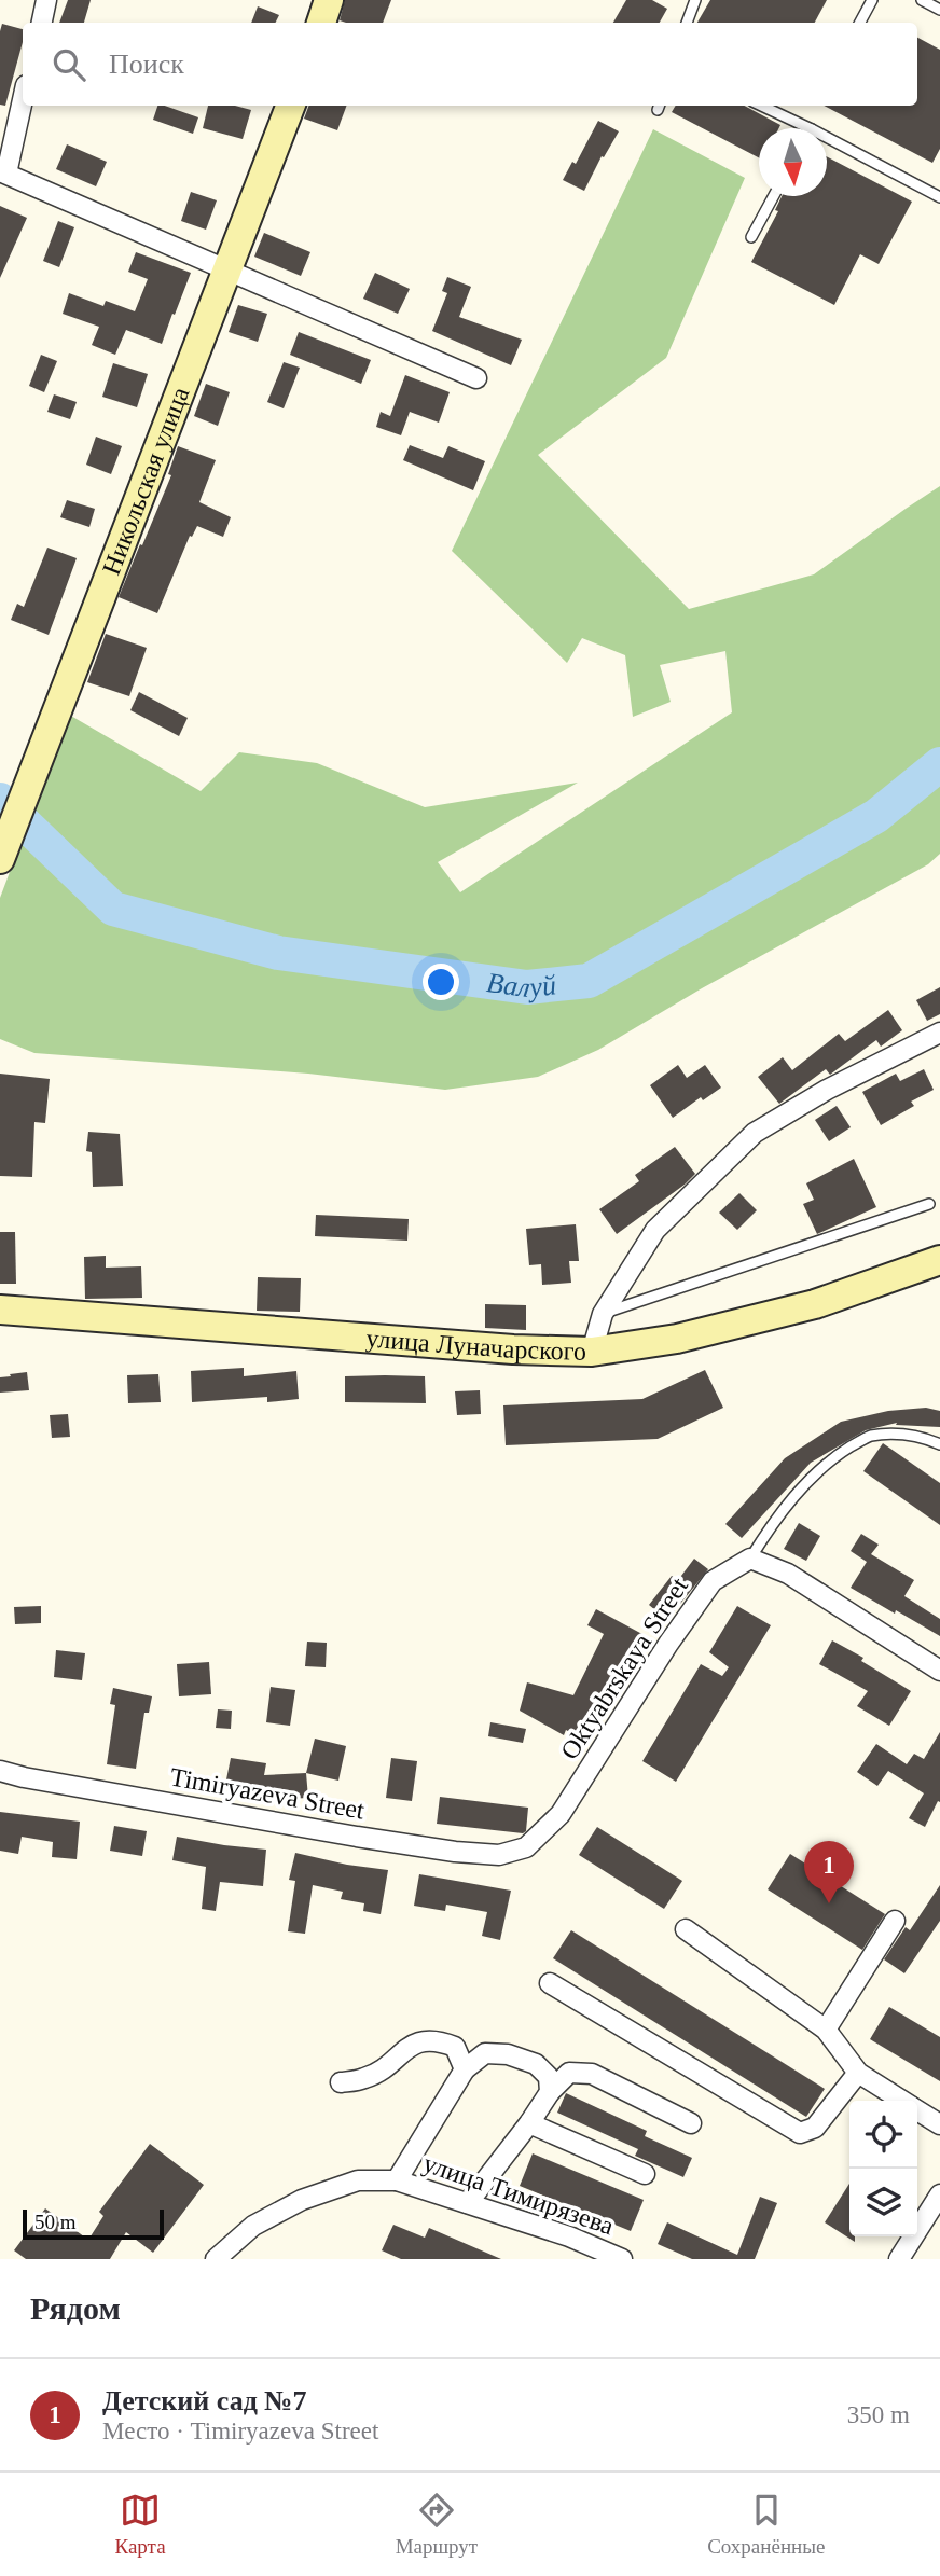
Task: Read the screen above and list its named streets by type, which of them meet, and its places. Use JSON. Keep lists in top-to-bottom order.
{
  "streets": {
    "main road": ["Никольская улица", "улица Луначарского"],
    "street": ["Oktyabrskaya Street", "Timiryazeva Street", "улица Тимирязева"]
  },
  "crossings": [
    ["Oktyabrskaya Street", "Timiryazeva Street"]
  ],
  "water": ["Валуй"],
  "scale_bar": "50 m",
  "north": "bottom",
  "page": {
    "search": "Поиск",
    "pins": "1",
    "scale": "50 m",
    "heading": "Рядом",
    "list": [
      {
        "mark": "1",
        "name": "Детский сад №7",
        "note": "Место · Timiryazeva Street",
        "value": "350 m"
      }
    ],
    "nav": ["Карта", "Маршрут", "Сохранённые"]
  }
}
